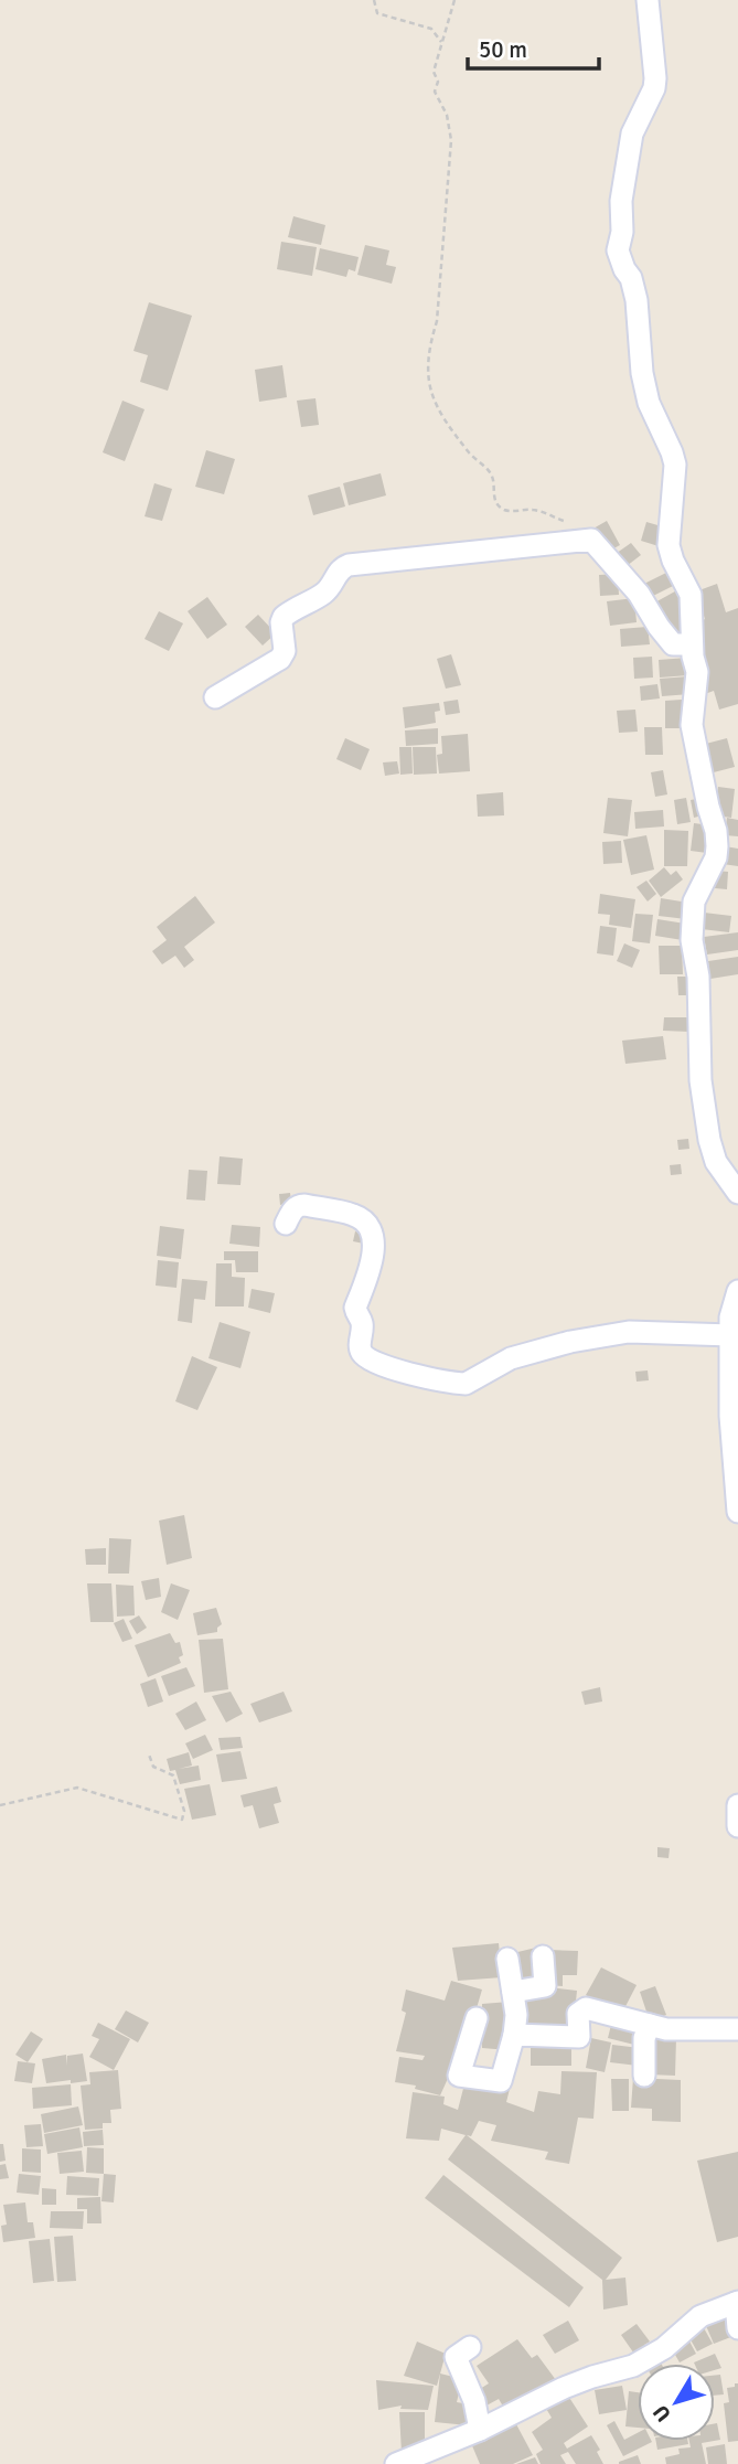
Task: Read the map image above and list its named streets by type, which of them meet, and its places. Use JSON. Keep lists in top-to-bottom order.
{
  "scale_bar": "50 m",
  "north": "bottom left"
}
